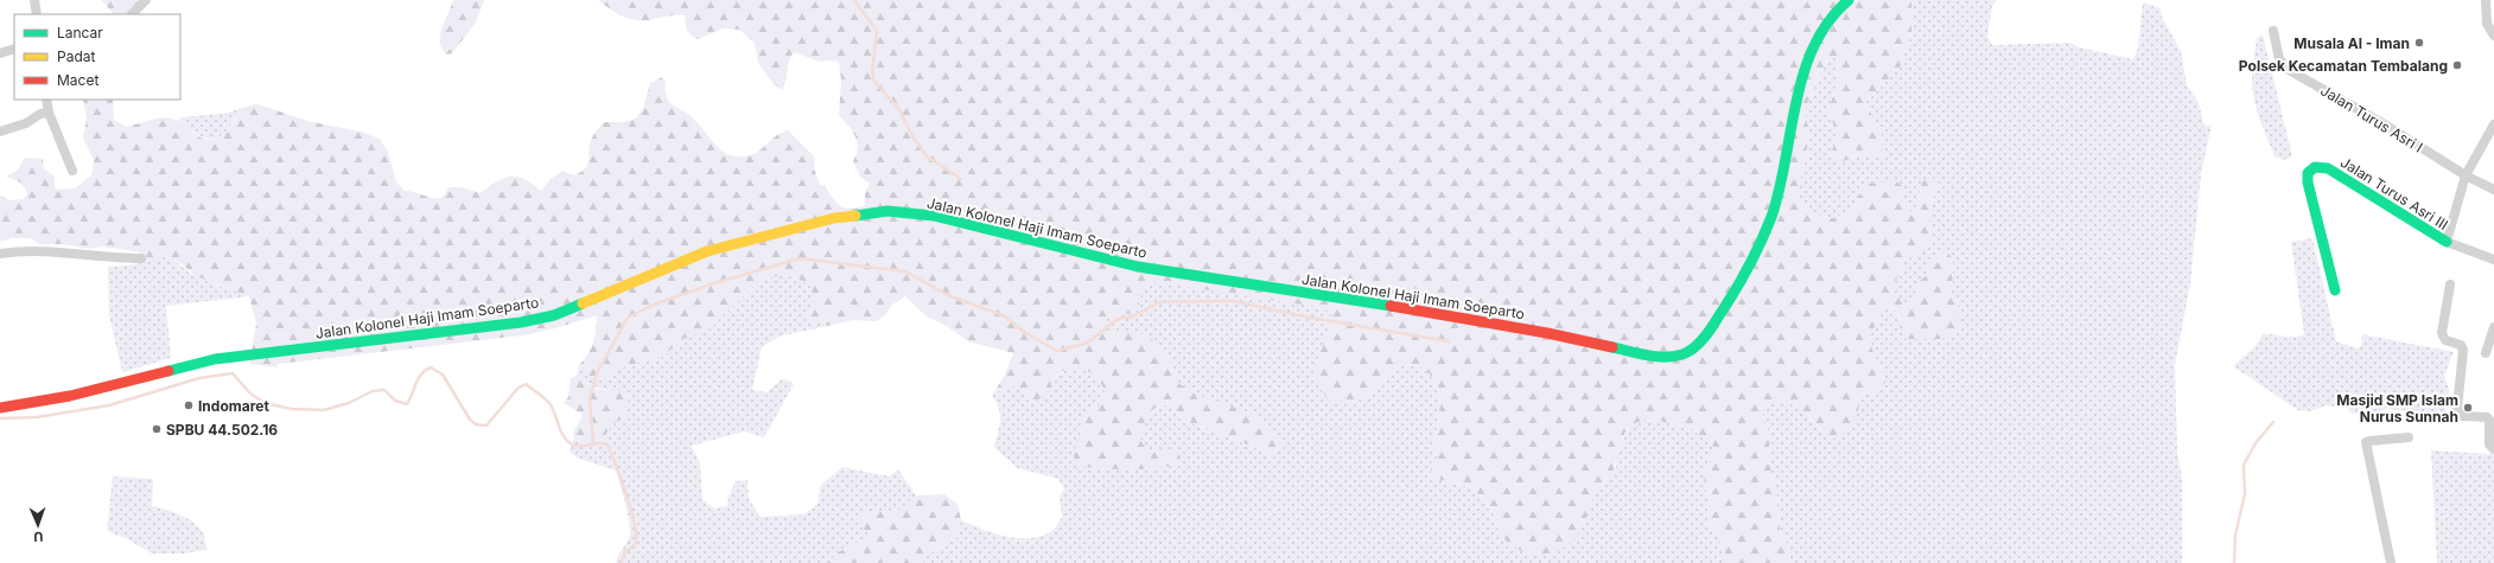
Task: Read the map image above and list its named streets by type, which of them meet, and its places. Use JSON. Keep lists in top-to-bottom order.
{
  "streets": {
    "main road": ["Jalan Turus Asri III", "Jalan Kolonel Haji Imam Soeparto"],
    "street": ["Jalan Turus Asri I"]
  },
  "places": [
    "Musala Al - Iman",
    "Polsek Kecamatan Tembalang",
    "Indomaret",
    "Masjid SMP Islam Nurus Sunnah",
    "SPBU 44.502.16"
  ],
  "legend": ["Lancar", "Padat", "Macet"],
  "north": "bottom"
}
